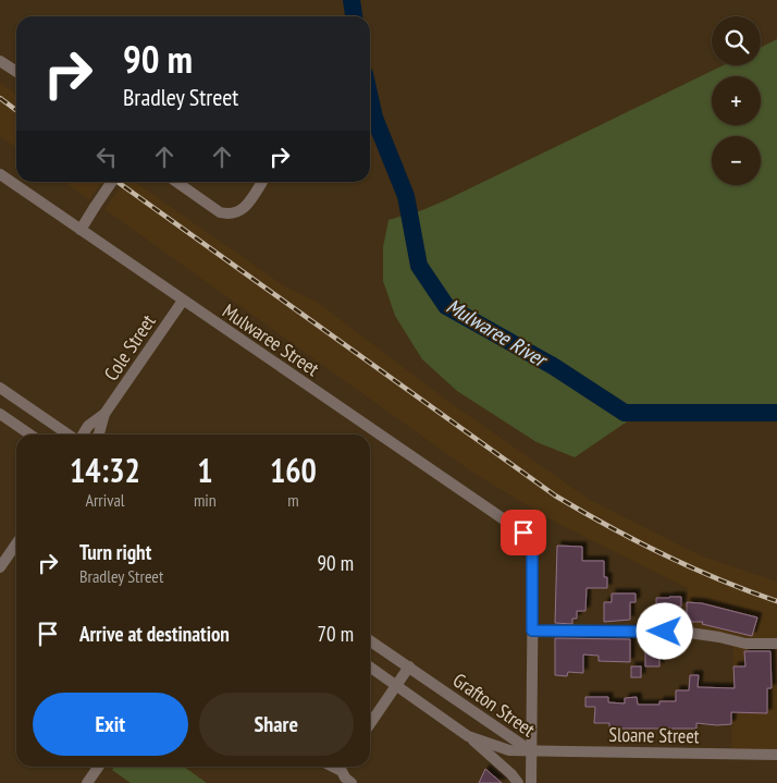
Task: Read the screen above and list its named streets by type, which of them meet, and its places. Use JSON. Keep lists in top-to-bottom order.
{
  "streets": {
    "street": [
      "Mulwaree Street",
      "Cole Street",
      "Grafton Street",
      "Sloane Street"
    ]
  },
  "crossings": [
    ["Mulwaree Street", "Cole Street"],
    ["Grafton Street", "Sloane Street"]
  ],
  "water": ["Mulwaree River"],
  "page": {
    "map_buttons": ["+", "−"],
    "turn": ["90 m", "Bradley Street"],
    "eta": [
      "14:32",
      "Arrival",
      "1",
      "min",
      "160",
      "m"
    ],
    "list": [
      {
        "name": "Turn right",
        "note": "Bradley Street",
        "value": "90 m"
      },
      {
        "name": "Arrive at destination",
        "value": "70 m"
      }
    ],
    "buttons": ["Exit", "Share"]
  }
}
